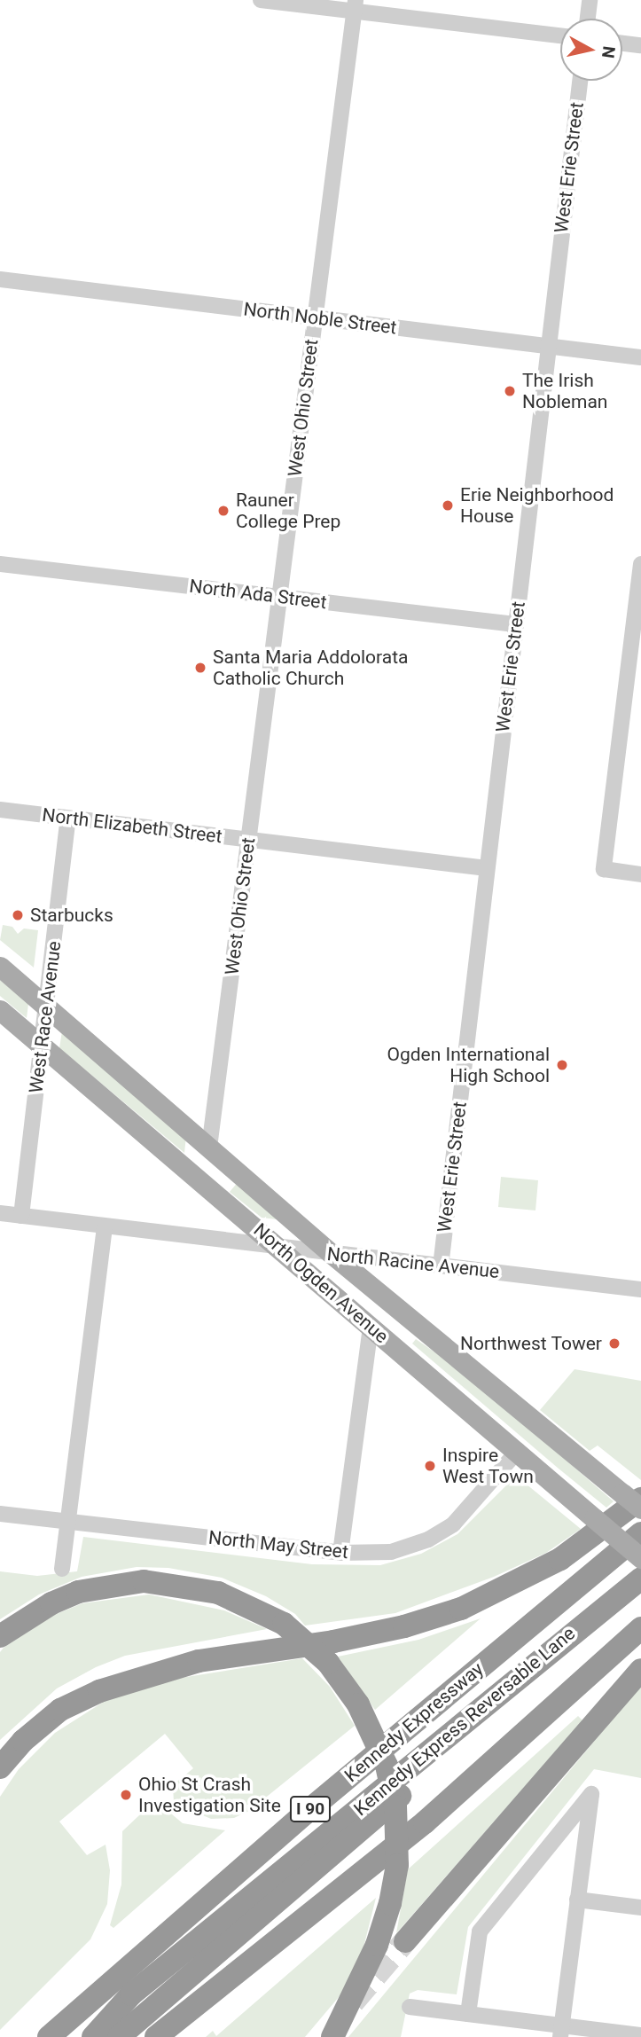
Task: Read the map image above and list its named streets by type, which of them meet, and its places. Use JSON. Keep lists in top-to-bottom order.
{
  "streets": {
    "highway": ["Kennedy Express Reversable Lane", "Kennedy Expressway", "I 90"],
    "main road": ["North Ogden Avenue"],
    "street": [
      "West Erie Street",
      "North Noble Street",
      "West Ohio Street",
      "North Ada Street",
      "North Elizabeth Street",
      "West Race Avenue",
      "North Racine Avenue",
      "North May Street"
    ]
  },
  "crossings": [
    ["West Erie Street", "North Noble Street"],
    ["West Erie Street", "North Ada Street"],
    ["West Erie Street", "North Elizabeth Street"],
    ["West Erie Street", "North Racine Avenue"],
    ["North Noble Street", "West Ohio Street"],
    ["West Ohio Street", "North Ada Street"],
    ["West Ohio Street", "North Elizabeth Street"],
    ["West Ohio Street", "North Ogden Avenue"],
    ["North Elizabeth Street", "West Race Avenue"],
    ["West Race Avenue", "North Racine Avenue"],
    ["West Race Avenue", "North Ogden Avenue"],
    ["North Racine Avenue", "North Ogden Avenue"],
    ["North Ogden Avenue", "North May Street"],
    ["Kennedy Express Reversable Lane", "I 90"],
    ["Kennedy Expressway", "I 90"]
  ],
  "places": [
    "The Irish Nobleman",
    "Erie Neighborhood House",
    "Rauner College Prep",
    "Santa Maria Addolorata Catholic Church",
    "Starbucks",
    "Ogden International High School",
    "Northwest Tower",
    "Inspire West Town",
    "Ohio St Crash Investigation Site"
  ],
  "north": "right"
}
